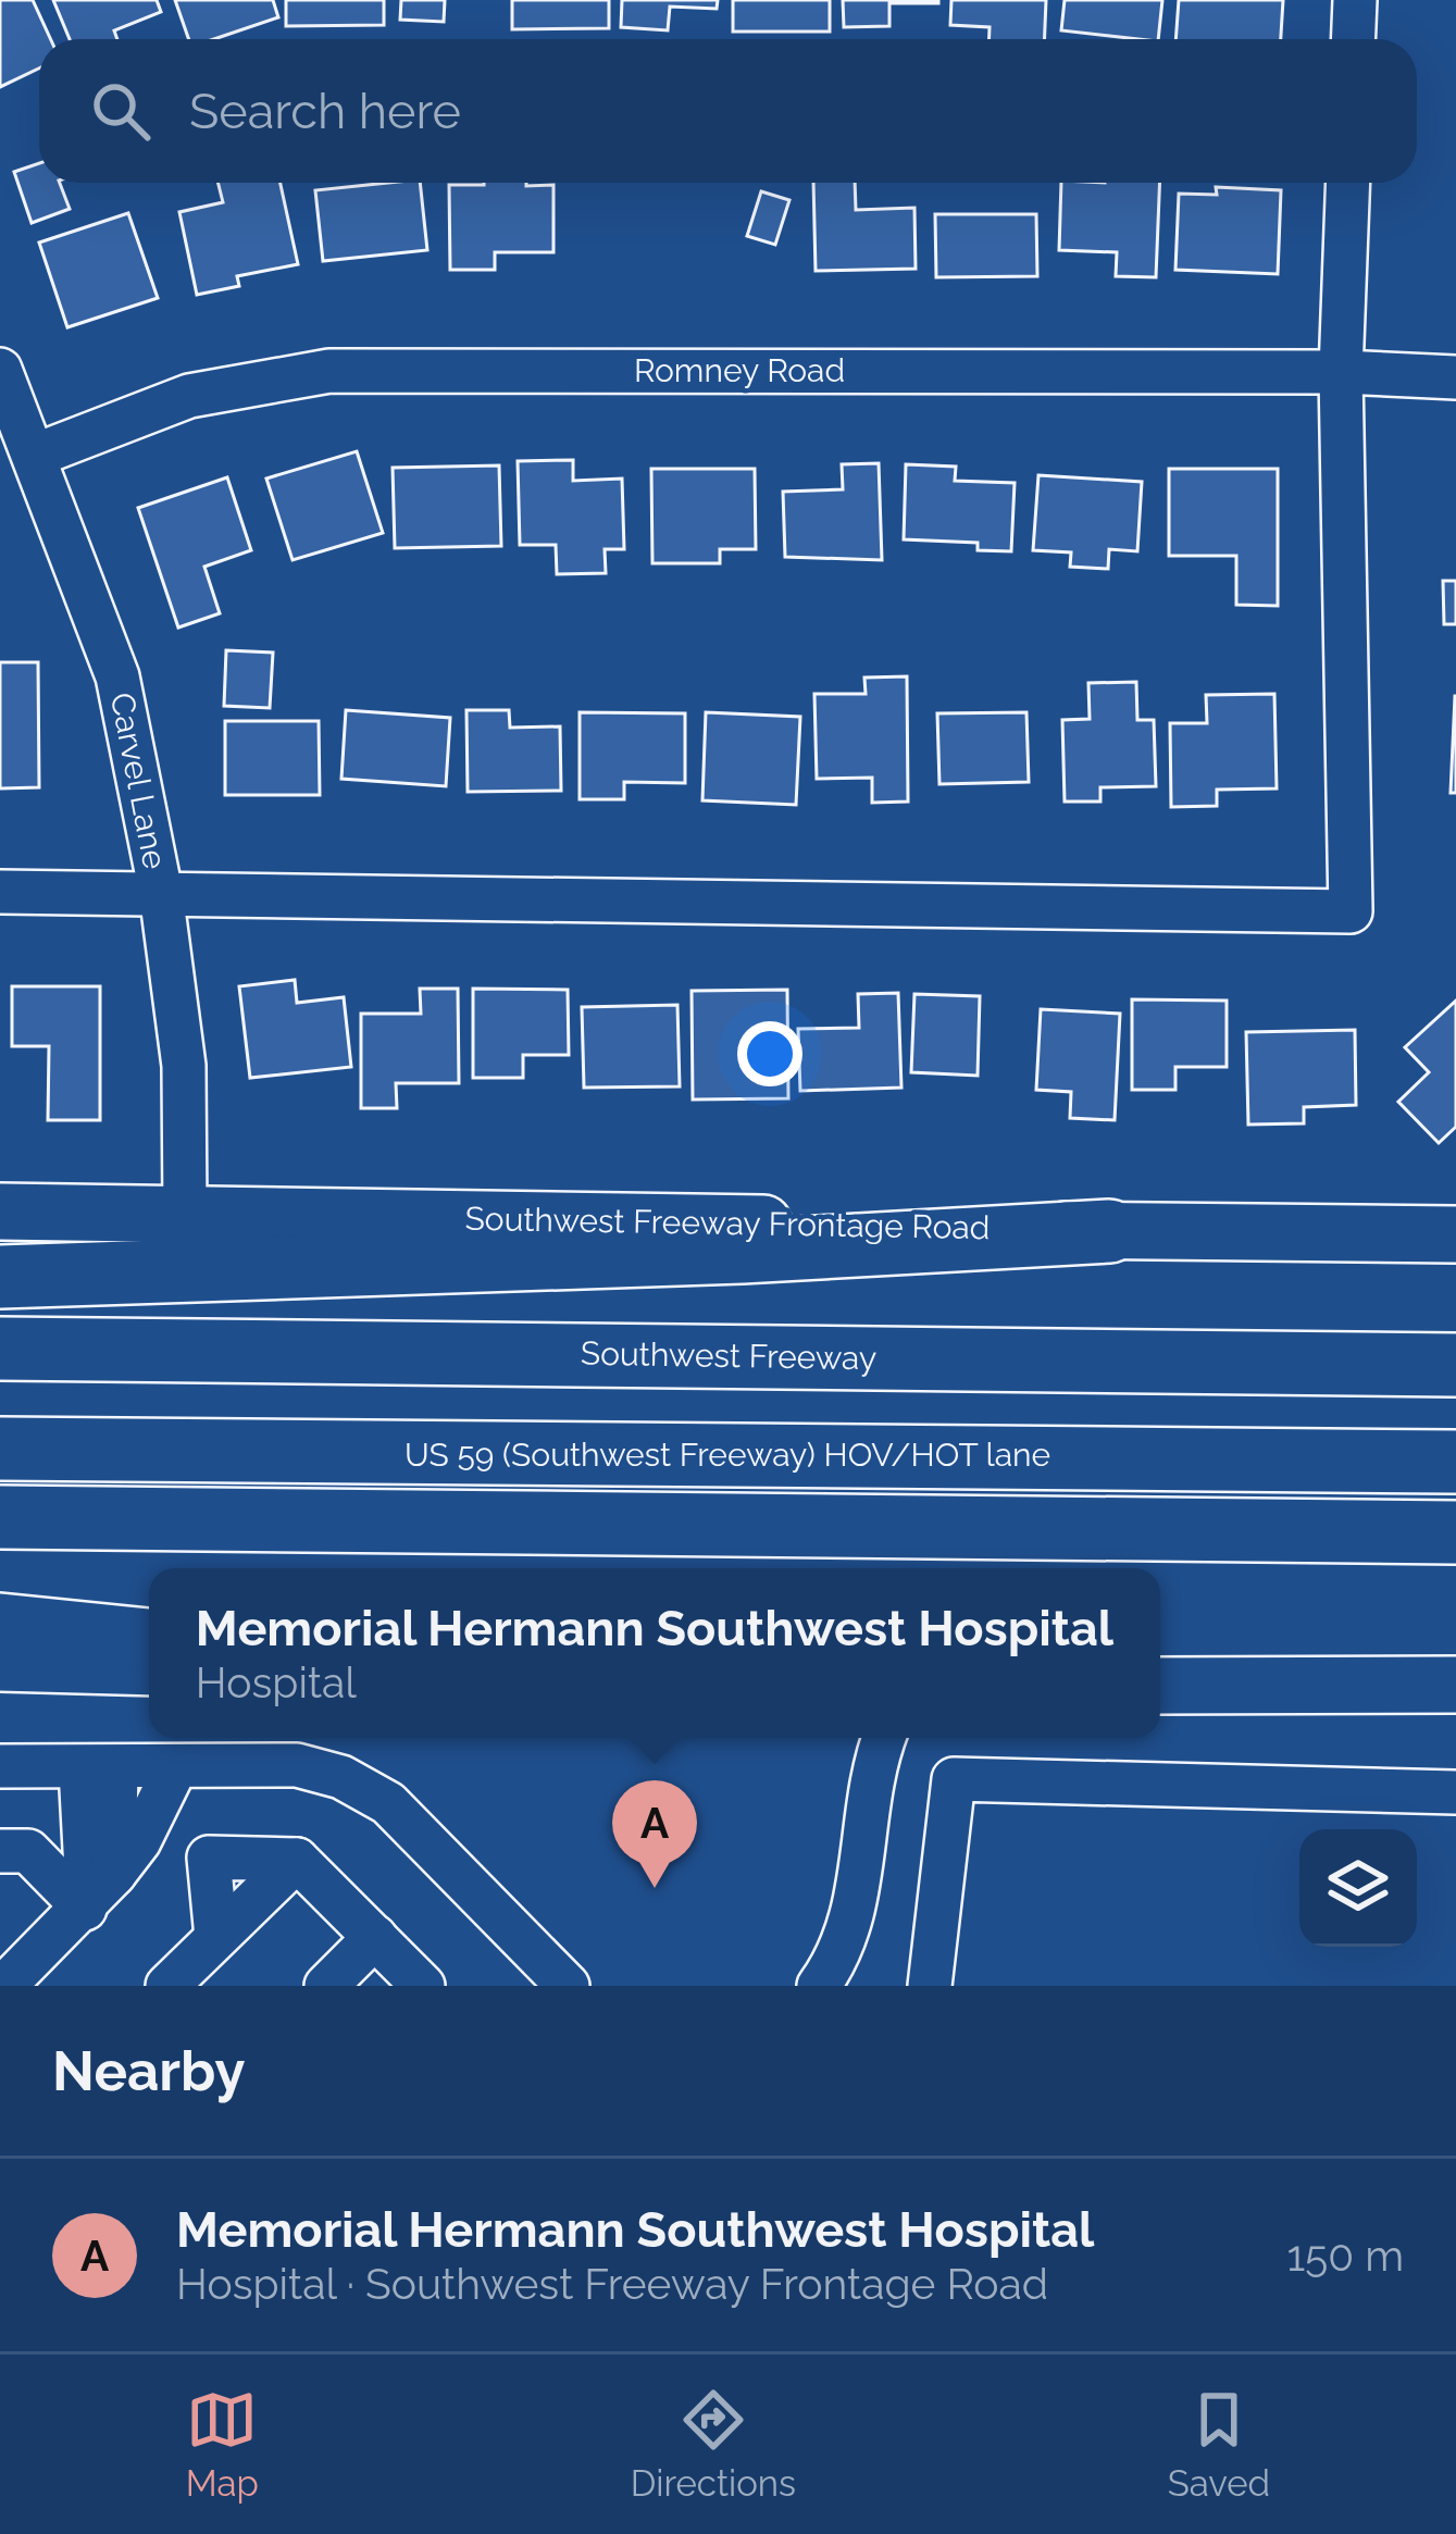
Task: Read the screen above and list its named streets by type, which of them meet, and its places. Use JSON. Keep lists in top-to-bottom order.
{
  "streets": {
    "highway": ["Southwest Freeway", "US 59 (Southwest Freeway) HOV/HOT lane"],
    "main road": ["Southwest Freeway Frontage Road"],
    "street": ["Romney Road", "Carvel Lane"]
  },
  "crossings": [
    ["Romney Road", "Carvel Lane"],
    ["Carvel Lane", "Southwest Freeway Frontage Road"]
  ],
  "page": {
    "search": "Search here",
    "popup": ["Memorial Hermann Southwest Hospital", "Hospital"],
    "pins": "A",
    "heading": "Nearby",
    "list": [
      {
        "mark": "A",
        "name": "Memorial Hermann Southwest Hospital",
        "note": "Hospital · Southwest Freeway Frontage Road",
        "value": "150 m"
      }
    ],
    "nav": ["Map", "Directions", "Saved"]
  }
}
